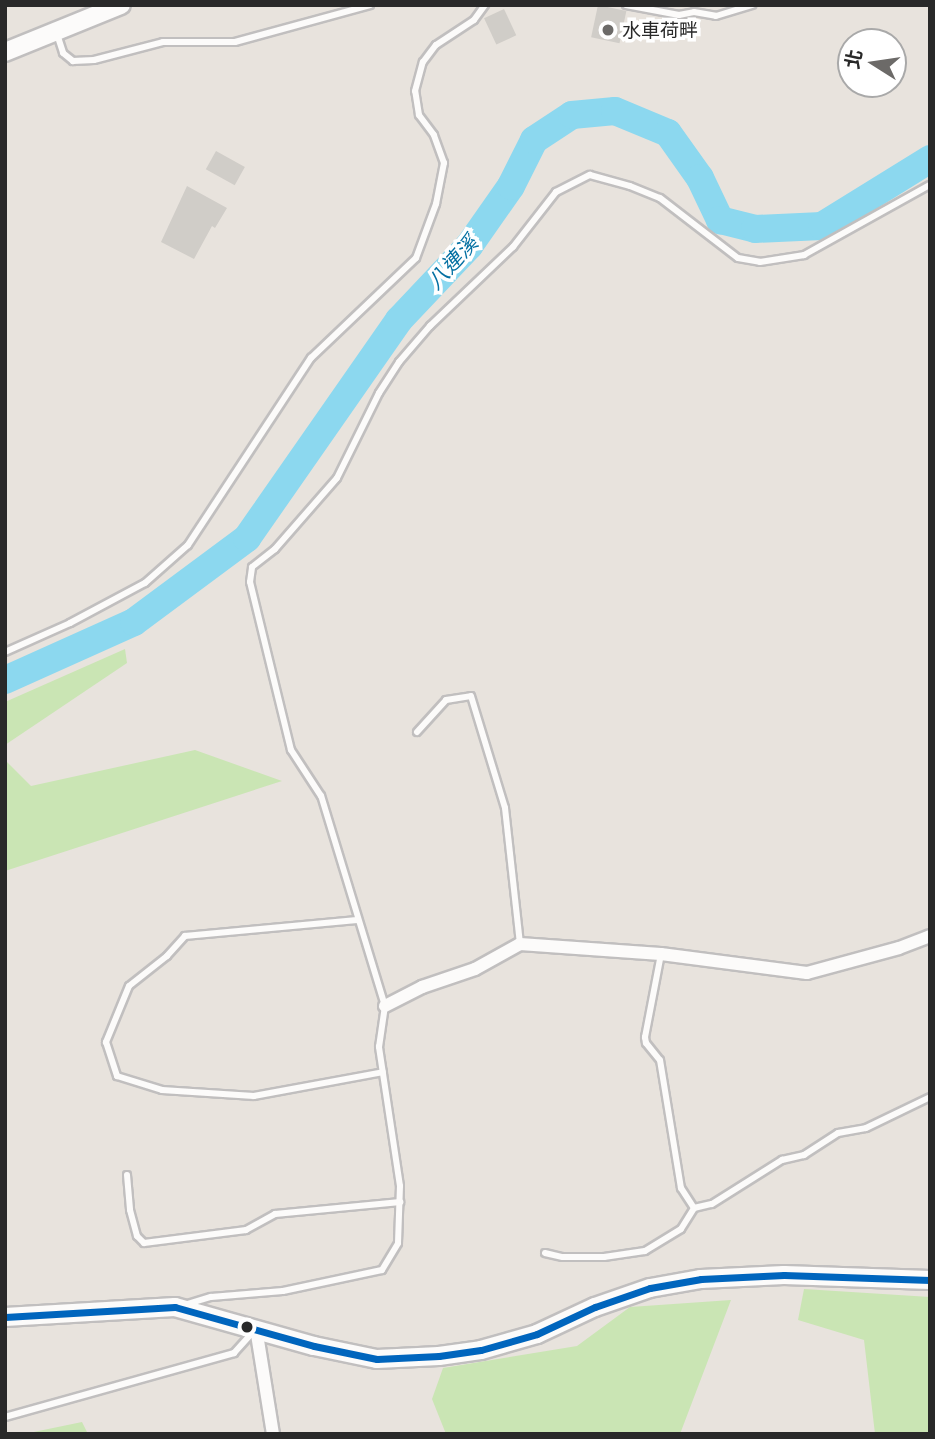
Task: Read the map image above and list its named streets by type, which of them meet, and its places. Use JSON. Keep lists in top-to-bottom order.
{
  "water": ["八連溪"],
  "places": ["水車荷畔"],
  "north": "left"
}
